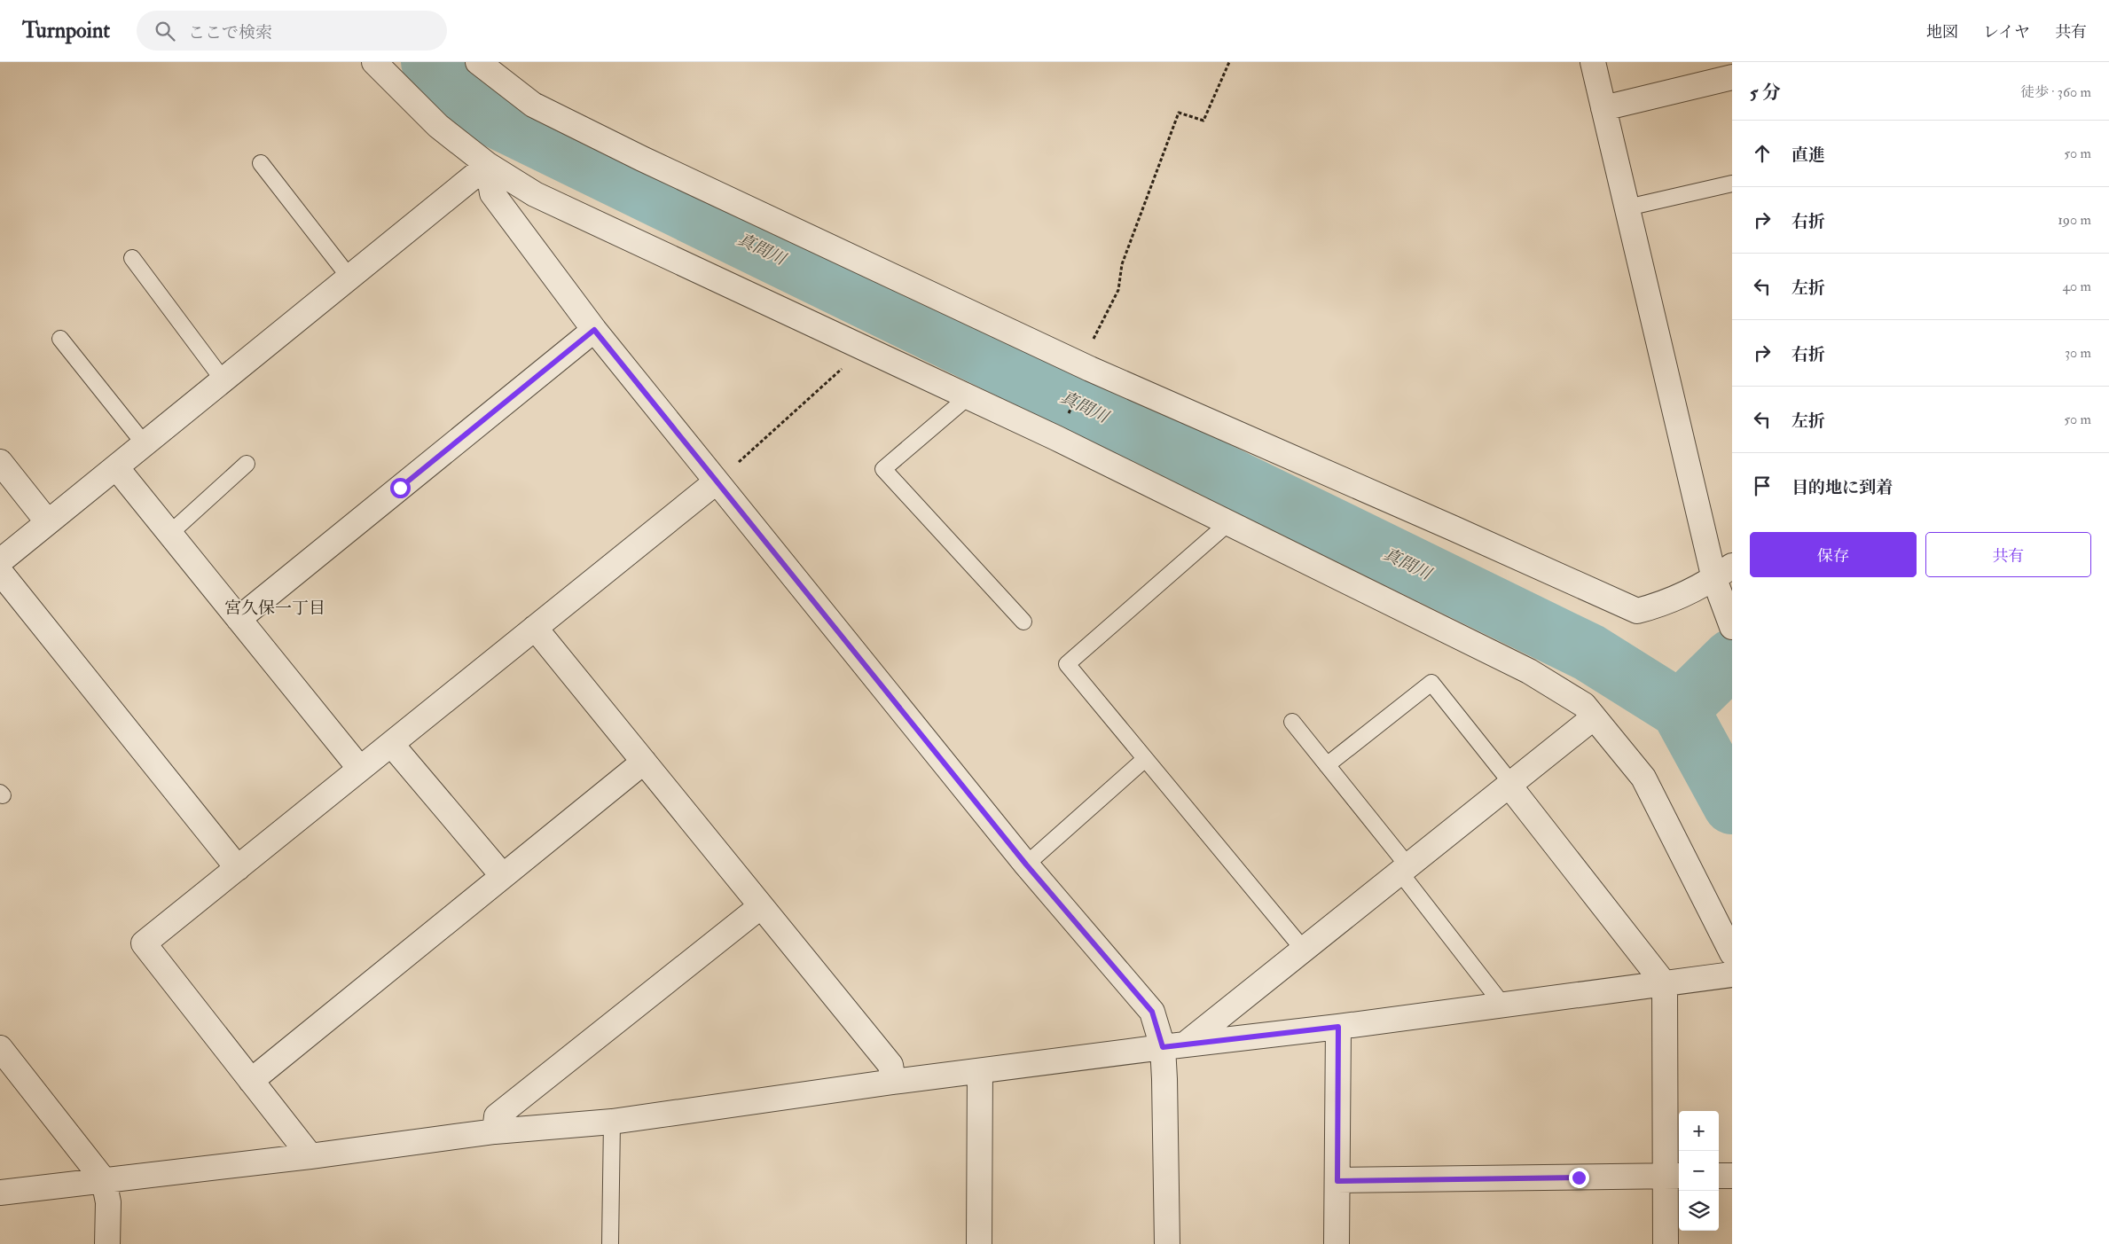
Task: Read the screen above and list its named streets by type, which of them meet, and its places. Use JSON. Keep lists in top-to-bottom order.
{
  "districts": ["宮久保一丁目"],
  "water": ["真間川"],
  "page": {
    "header": "Turnpoint",
    "search": "ここで検索",
    "nav": ["地図", "レイヤ", "共有"],
    "heading": ["5 分", "徒歩 · 360 m"],
    "list": [
      ["直進", "50 m"],
      ["右折", "190 m"],
      ["左折", "40 m"],
      ["右折", "30 m"],
      ["左折", "50 m"],
      "目的地に到着"
    ],
    "buttons": ["保存", "共有"],
    "map_buttons": ["+", "−"]
  }
}
